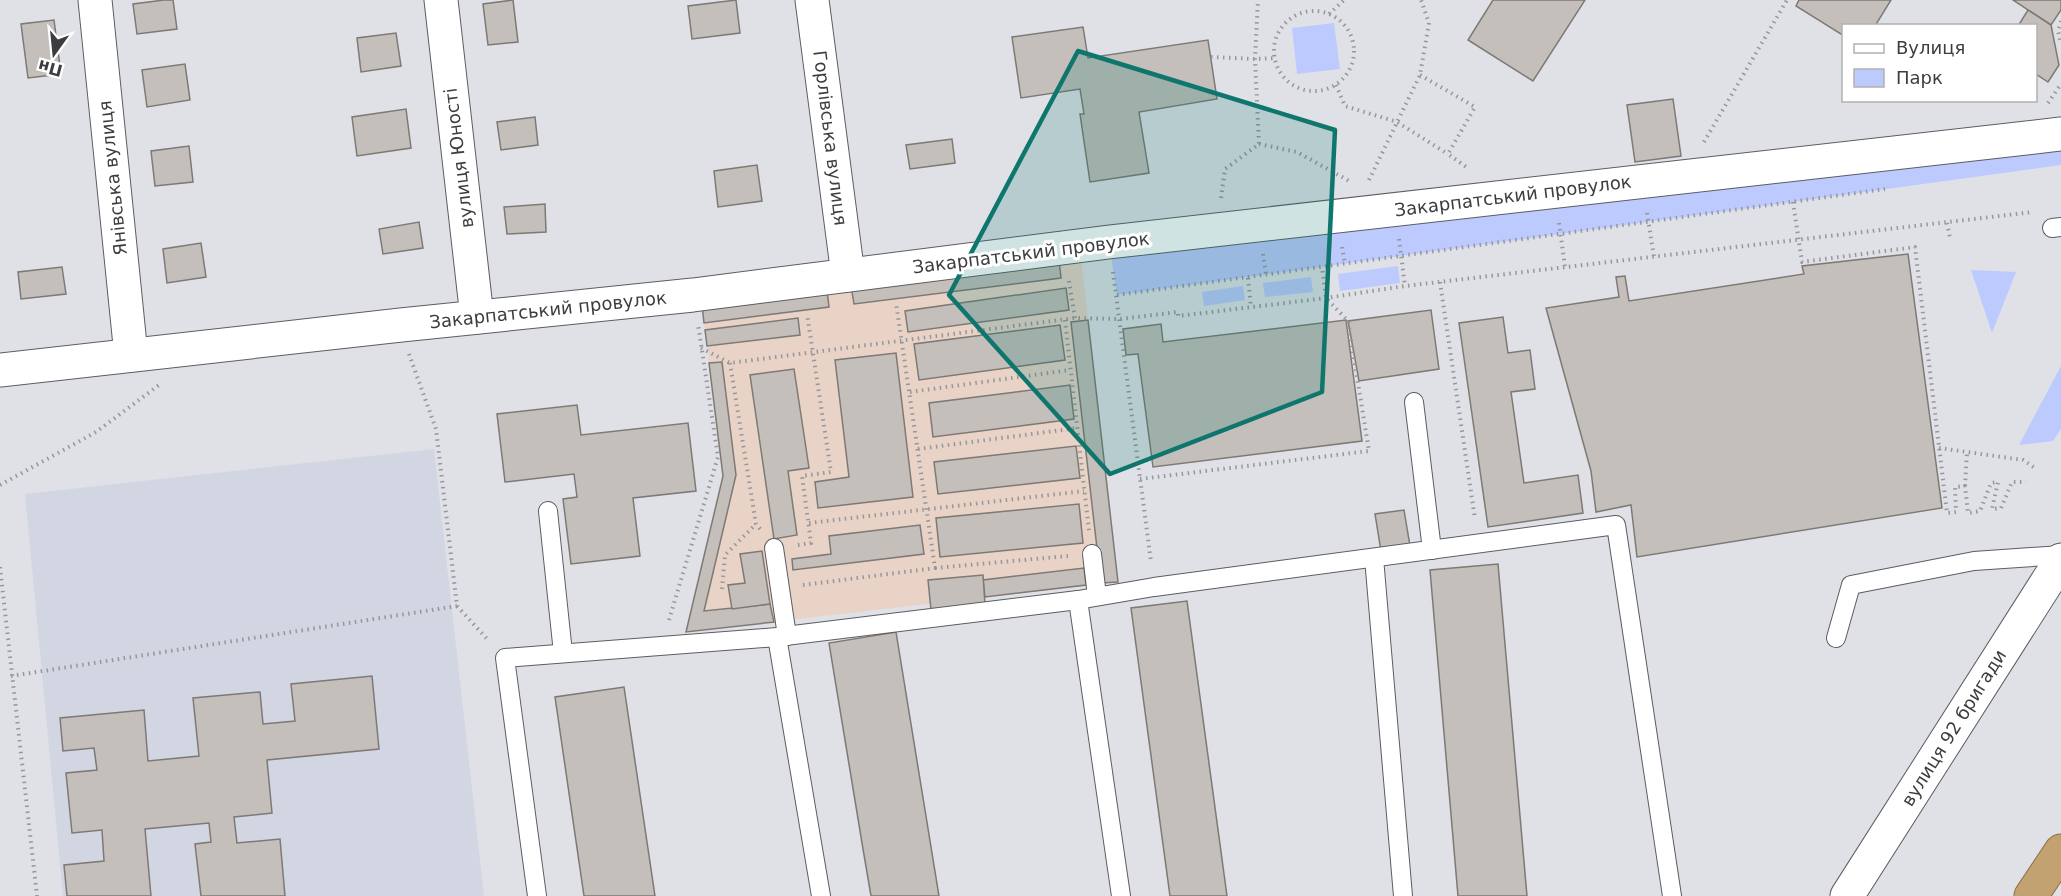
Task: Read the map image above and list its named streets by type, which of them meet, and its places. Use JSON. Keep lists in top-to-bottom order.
{
  "streets": {
    "street": [
      "Горлівська вулиця",
      "вулиця Юності",
      "Янівська вулиця",
      "Закарпатський провулок",
      "вулиця 92 бригади"
    ]
  },
  "crossings": [
    ["Горлівська вулиця", "Закарпатський провулок"],
    ["вулиця Юності", "Закарпатський провулок"],
    ["Янівська вулиця", "Закарпатський провулок"]
  ],
  "legend": ["Вулиця", "Парк"],
  "north": "bottom"
}
